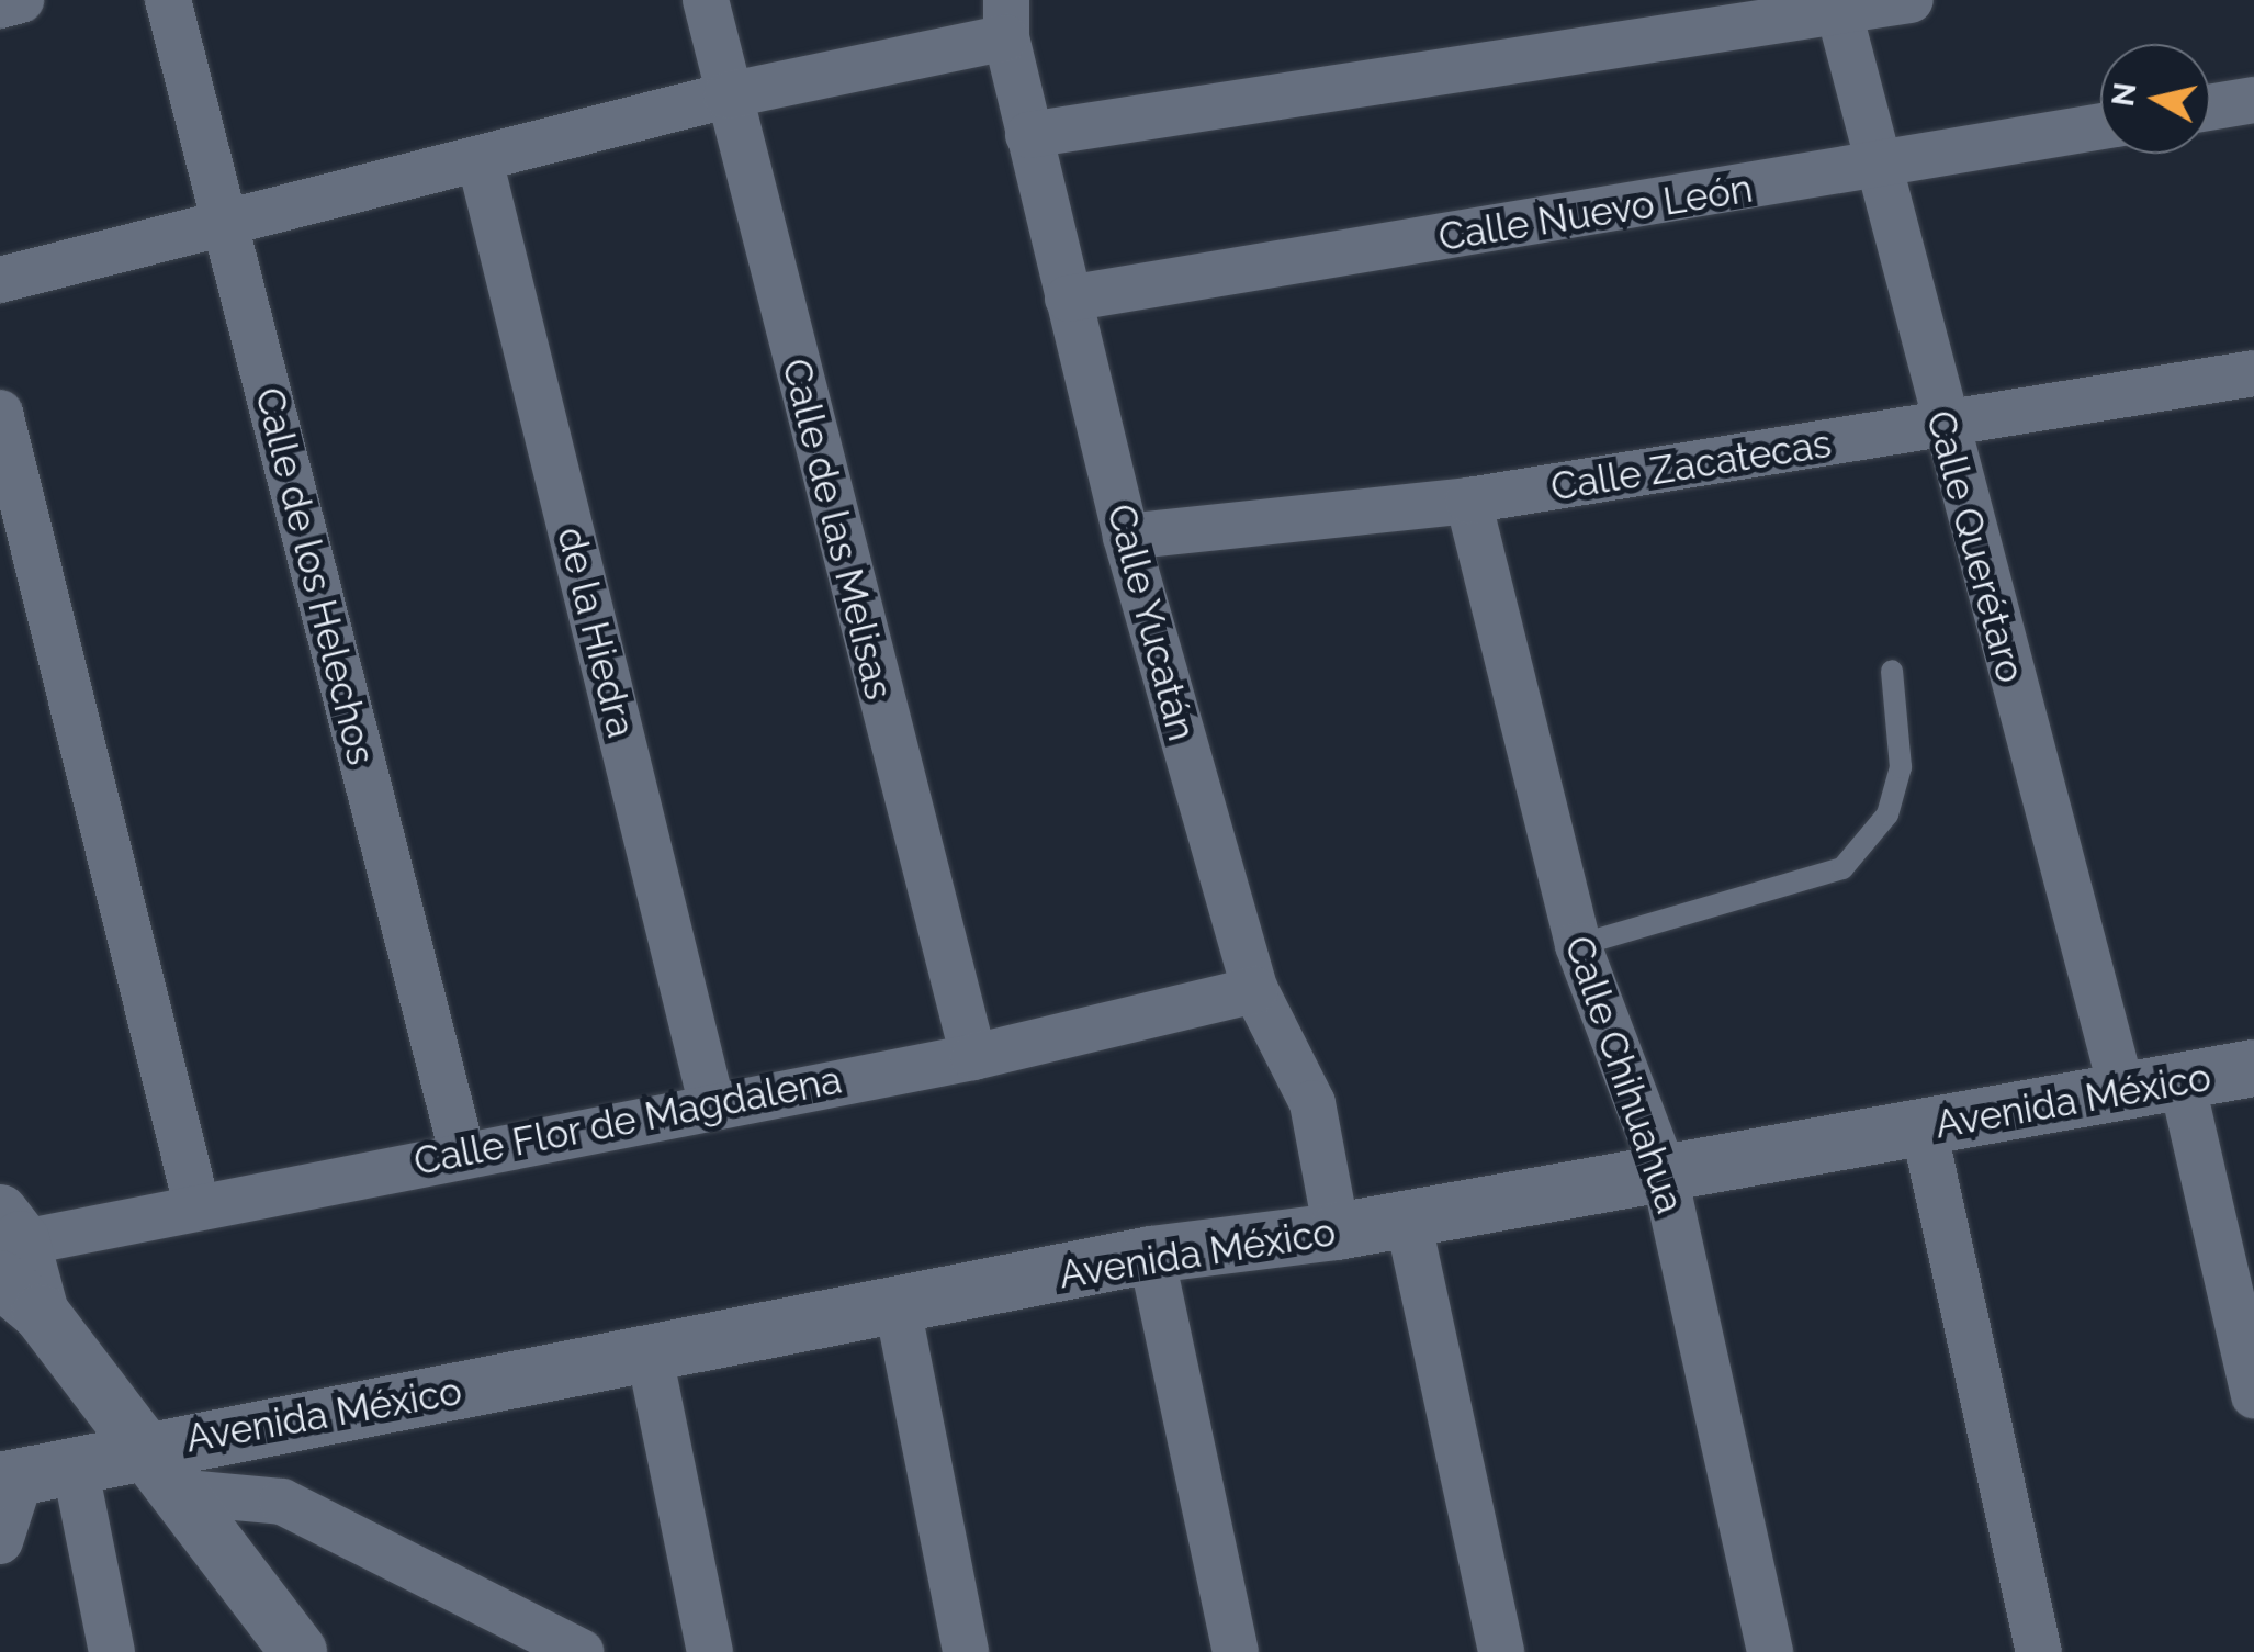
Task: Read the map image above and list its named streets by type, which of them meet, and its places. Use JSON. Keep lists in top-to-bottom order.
{
  "streets": {
    "street": [
      "Calle Nuevo León",
      "Calle Zacatecas",
      "Calle de las Melisas",
      "Calle Querétaro",
      "Calle de los Helechos",
      "Calle Yucatán",
      "de la Hiedra",
      "Calle Chihuahua",
      "Avenida México",
      "Calle Flor de Magdalena"
    ]
  },
  "crossings": [
    ["Calle Nuevo León", "Calle Querétaro"],
    ["Calle Nuevo León", "Calle Yucatán"],
    ["Calle Zacatecas", "Calle Querétaro"],
    ["Calle Zacatecas", "Calle Yucatán"],
    ["Calle Zacatecas", "Calle Chihuahua"],
    ["Calle de las Melisas", "Calle Flor de Magdalena"],
    ["Calle Querétaro", "Avenida México"],
    ["Calle de los Helechos", "Calle Flor de Magdalena"],
    ["Calle Yucatán", "Avenida México"],
    ["Calle Yucatán", "Calle Flor de Magdalena"],
    ["de la Hiedra", "Calle Flor de Magdalena"],
    ["Calle Chihuahua", "Avenida México"]
  ],
  "north": "left"
}
